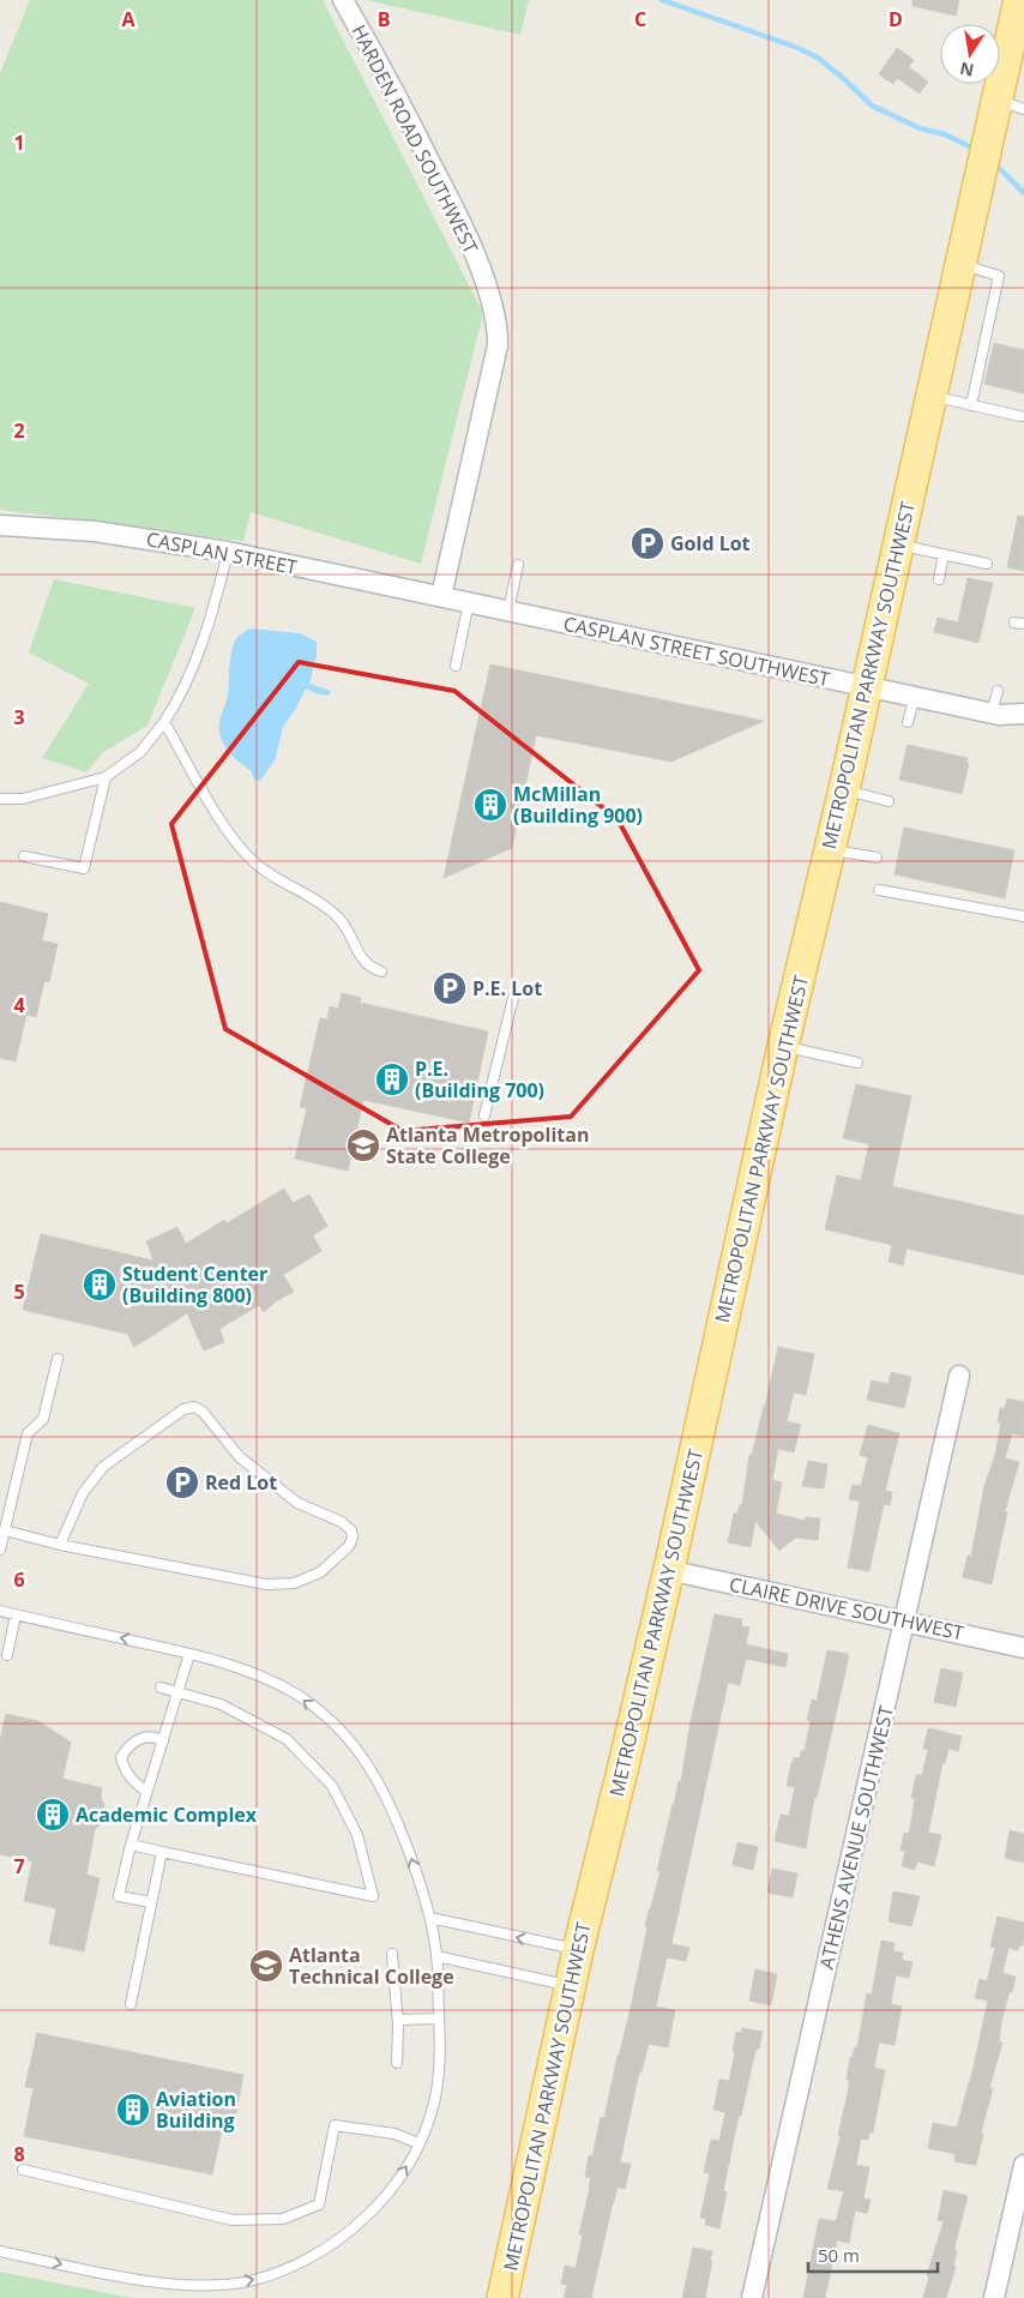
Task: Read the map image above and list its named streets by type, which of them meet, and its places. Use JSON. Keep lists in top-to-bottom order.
{
  "streets": {
    "main road": ["METROPOLITAN PARKWAY SOUTHWEST"],
    "street": [
      "HARDEN ROAD SOUTHWEST",
      "CASPLAN STREET",
      "CASPLAN STREET SOUTHWEST",
      "CLAIRE DRIVE SOUTHWEST",
      "ATHENS AVENUE SOUTHWEST"
    ]
  },
  "crossings": [
    ["HARDEN ROAD SOUTHWEST", "CASPLAN STREET"],
    ["HARDEN ROAD SOUTHWEST", "CASPLAN STREET SOUTHWEST"],
    ["CASPLAN STREET", "CASPLAN STREET SOUTHWEST"],
    ["CASPLAN STREET SOUTHWEST", "METROPOLITAN PARKWAY SOUTHWEST"],
    ["METROPOLITAN PARKWAY SOUTHWEST", "CLAIRE DRIVE SOUTHWEST"],
    ["CLAIRE DRIVE SOUTHWEST", "ATHENS AVENUE SOUTHWEST"]
  ],
  "places": {
    "parking": ["Gold Lot", "P.E. Lot", "Red Lot"],
    "building": [
      "McMillan (Building 900)",
      "P.E. (Building 700)",
      "Student Center (Building 800)",
      "Academic Complex",
      "Aviation Building"
    ],
    "school or university": ["Atlanta Metropolitan State College", "Atlanta Technical College"]
  },
  "scale_bar": "50 m",
  "north": "bottom",
  "grid": {
    "columns": [
      "A",
      "B",
      "C",
      "D"
    ],
    "rows": [
      "1",
      "2",
      "3",
      "4",
      "5",
      "6",
      "7",
      "8"
    ]
  }
}
